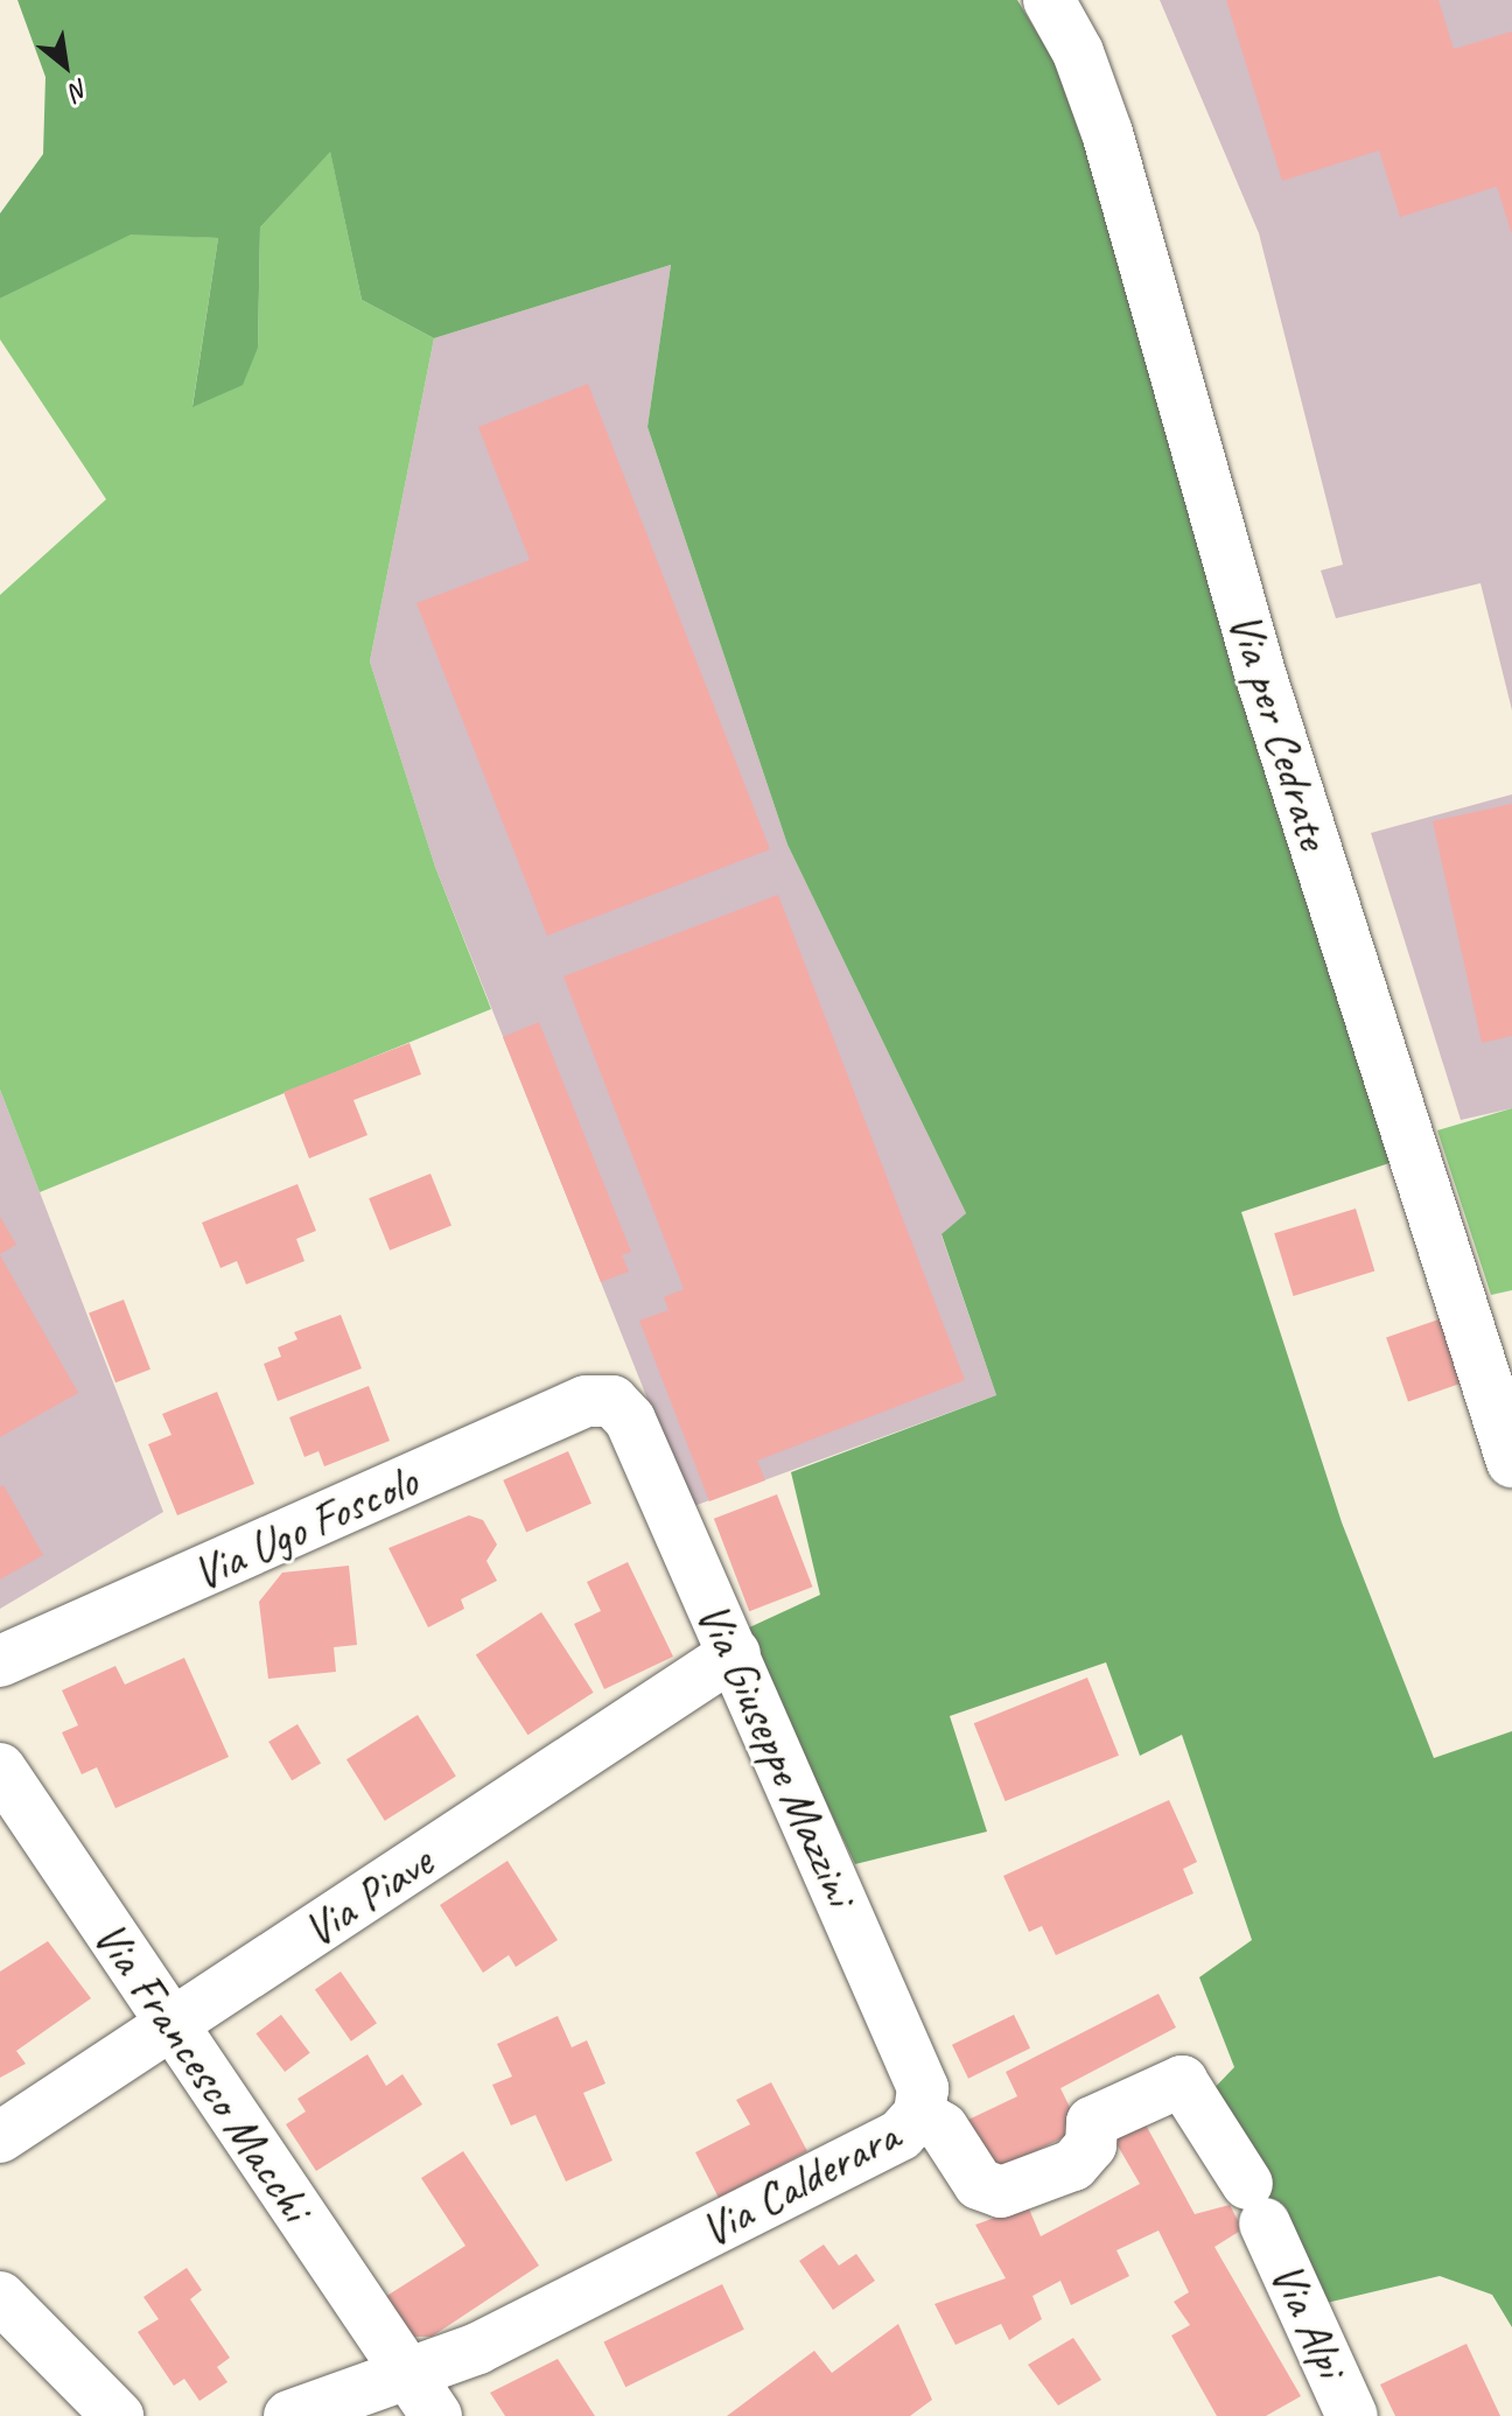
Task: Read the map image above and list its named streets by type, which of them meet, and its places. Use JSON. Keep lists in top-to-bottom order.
{
  "streets": {
    "street": [
      "Via per Cedrate",
      "Via Ugo Foscolo",
      "Via Giuseppe Mazzini",
      "Via Piave",
      "Via Francesco Macchi",
      "Via Calderara",
      "Via Alpi"
    ]
  },
  "crossings": [
    ["Via Ugo Foscolo", "Via Giuseppe Mazzini"],
    ["Via Giuseppe Mazzini", "Via Piave"],
    ["Via Giuseppe Mazzini", "Via Calderara"],
    ["Via Piave", "Via Francesco Macchi"],
    ["Via Francesco Macchi", "Via Calderara"],
    ["Via Calderara", "Via Alpi"]
  ],
  "north": "bottom right"
}
